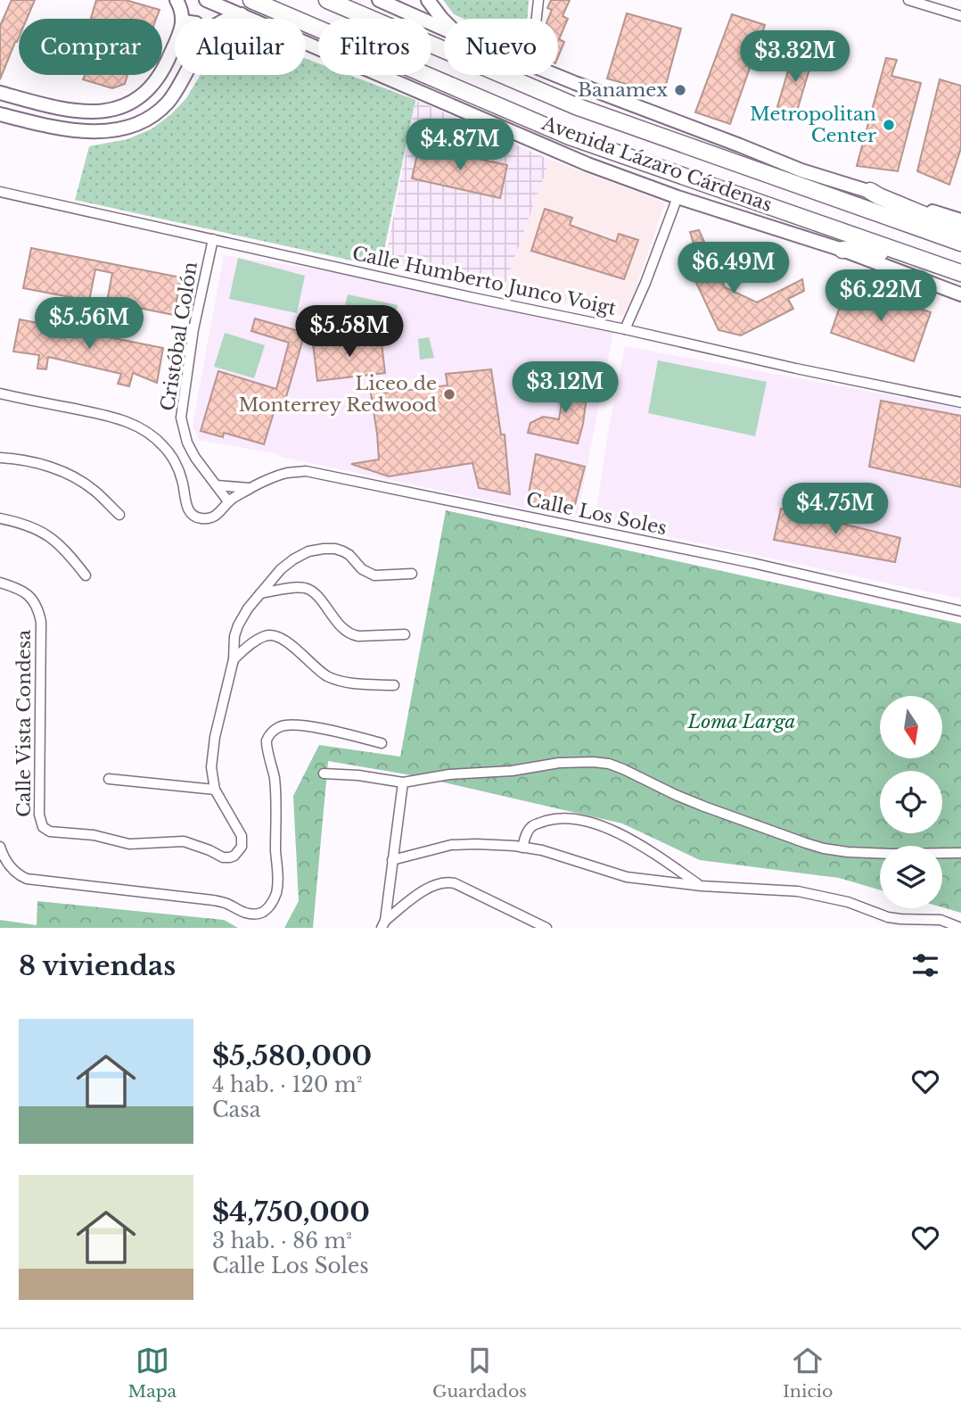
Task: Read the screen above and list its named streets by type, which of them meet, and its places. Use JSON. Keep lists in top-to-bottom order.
{
  "streets": {
    "highway": ["Avenida Lázaro Cárdenas"],
    "street": [
      "Calle Humberto Junco Voigt",
      "Cristóbal Colón",
      "Calle Los Soles",
      "Calle Vista Condesa"
    ]
  },
  "crossings": [
    ["Calle Humberto Junco Voigt", "Cristóbal Colón"],
    ["Cristóbal Colón", "Calle Los Soles"]
  ],
  "parks": ["Loma Larga"],
  "places": ["Banamex", "Metropolitan Center", "Liceo de Monterrey Redwood"],
  "north": "bottom",
  "page": {
    "chip": [
      "Comprar",
      "Alquilar",
      "Filtros",
      "Nuevo"
    ],
    "price": [
      "$3.32M",
      "$4.87M",
      "$6.49M",
      "$6.22M",
      "$5.56M",
      "$5.58M",
      "$3.12M",
      "$4.75M"
    ],
    "heading": "8 viviendas",
    "list": [
      {
        "name": "$5,580,000",
        "note": "4 hab. · 120 m² · Casa"
      },
      {
        "name": "$4,750,000",
        "note": "3 hab. · 86 m² · Calle Los Soles"
      }
    ],
    "tabs": ["Mapa", "Guardados", "Inicio"]
  }
}
